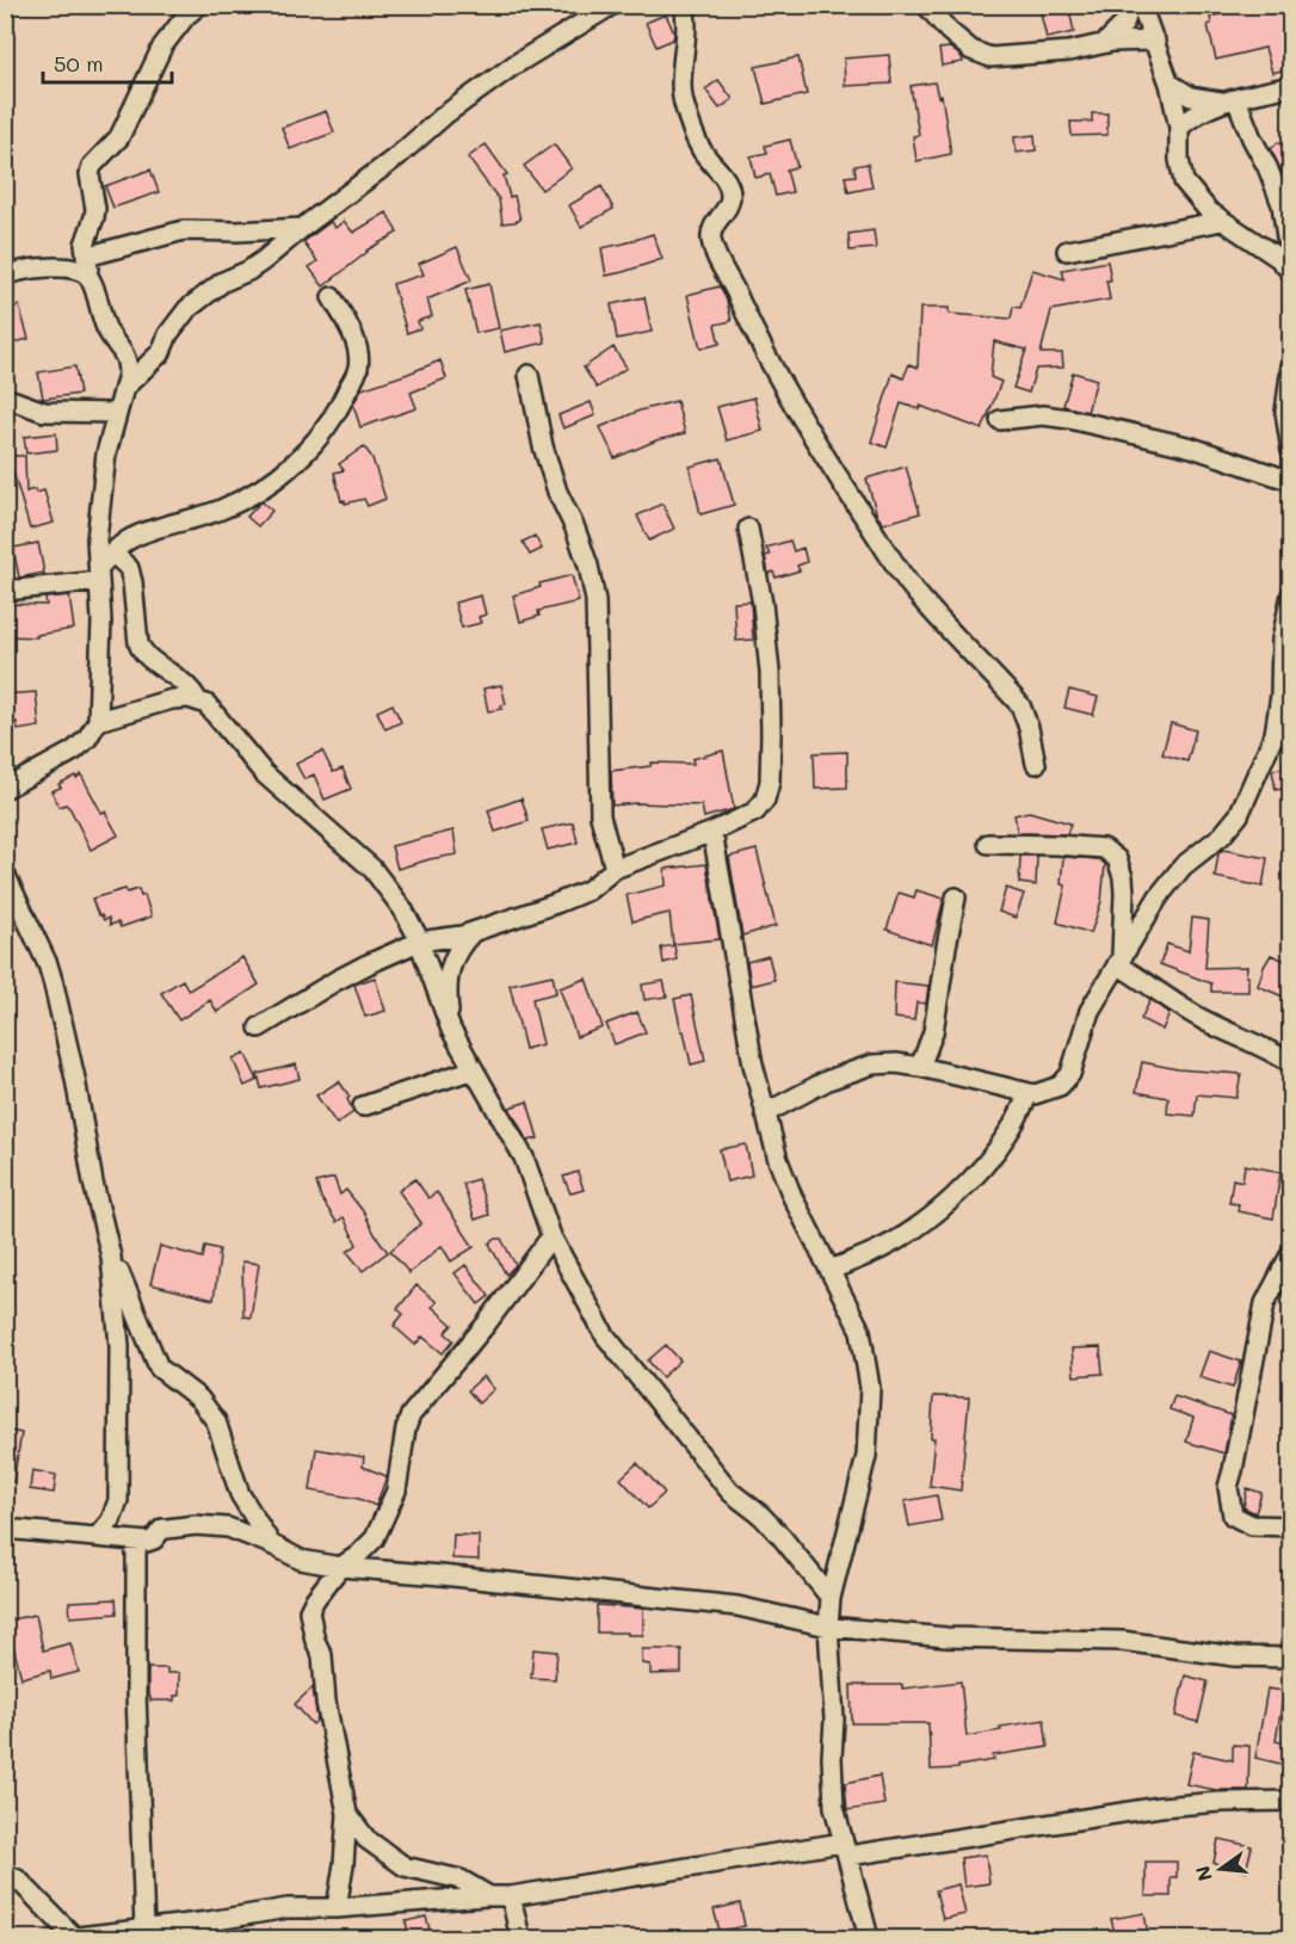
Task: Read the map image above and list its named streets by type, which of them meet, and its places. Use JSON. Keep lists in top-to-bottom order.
{
  "scale_bar": "50 m",
  "north": "left"
}
